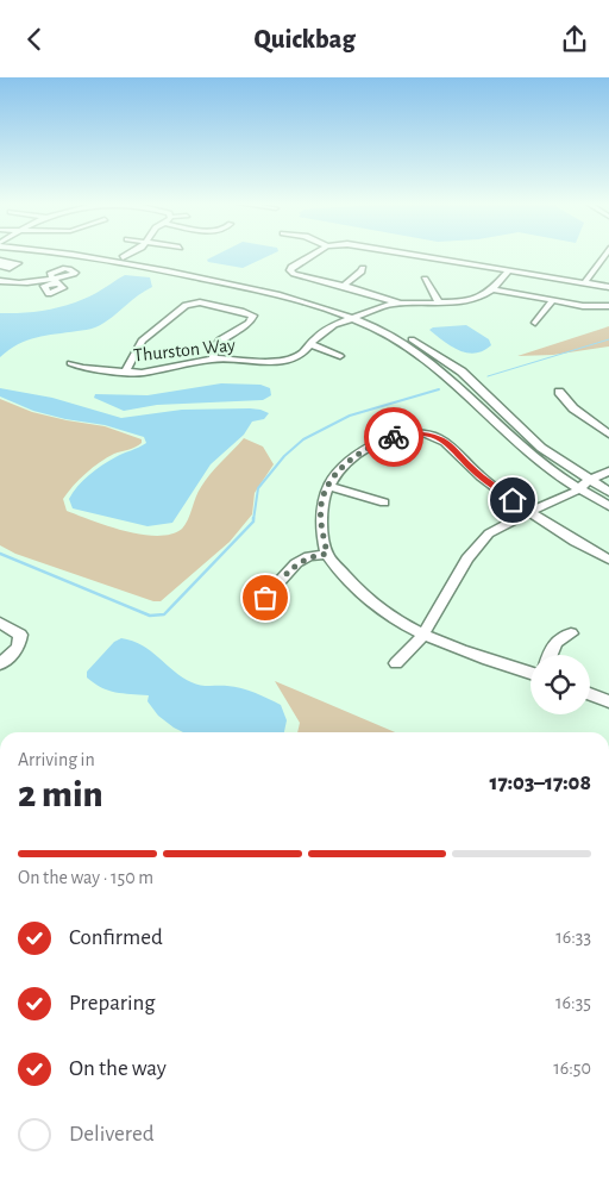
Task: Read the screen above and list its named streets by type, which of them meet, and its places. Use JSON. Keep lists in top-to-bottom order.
{
  "streets": {
    "street": ["Thurston Way"]
  },
  "page": {
    "header": "Quickbag",
    "heading": ["2 min", "Arriving in", "17:03–17:08"],
    "bar": "On the way · 150 m",
    "list": [
      ["Confirmed", "16:33"],
      ["Preparing", "16:35"],
      ["On the way", "16:50"],
      "Delivered"
    ]
  }
}
